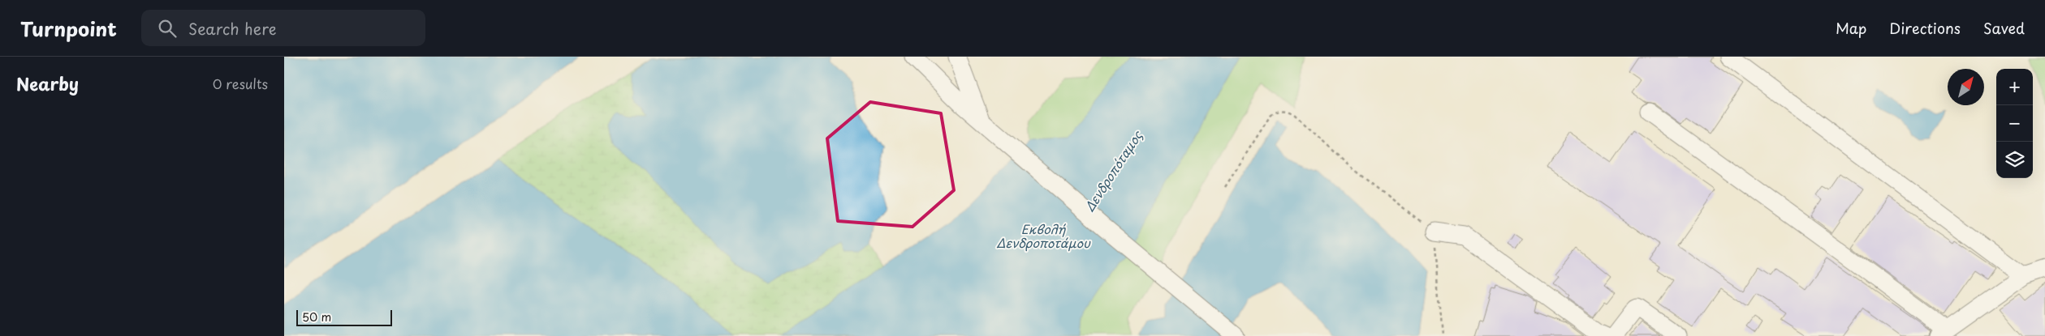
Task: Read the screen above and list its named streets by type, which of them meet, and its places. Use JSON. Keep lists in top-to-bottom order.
{
  "water": ["Δενδροπόταμος", "Εκβολή Δενδροποτάμου"],
  "scale_bar": "50 m",
  "north": "top right",
  "page": {
    "header": "Turnpoint",
    "search": "Search here",
    "nav": ["Map", "Directions", "Saved"],
    "heading": ["Nearby", "0 results"],
    "map_buttons": ["+", "−"],
    "scale": "50 m"
  }
}
